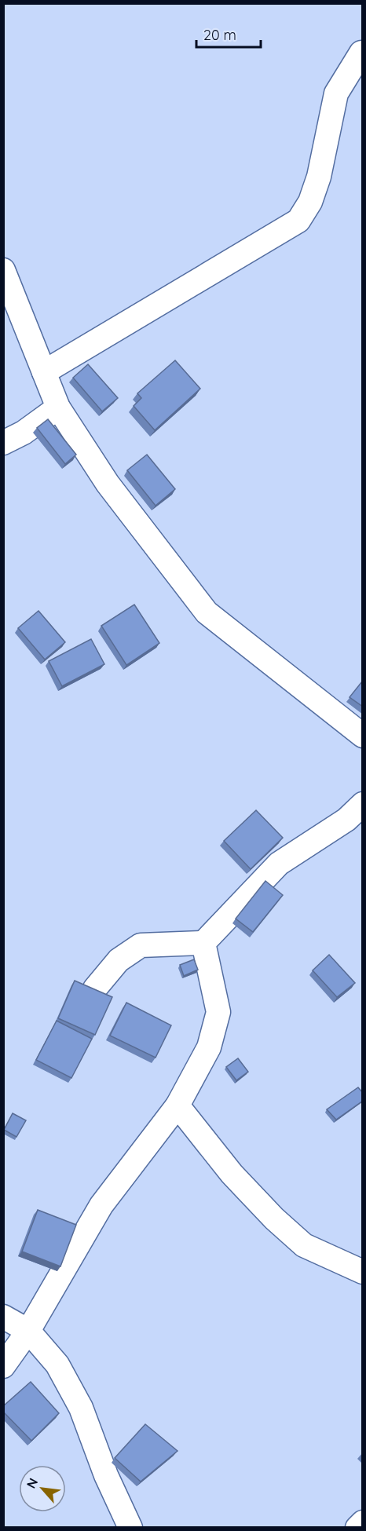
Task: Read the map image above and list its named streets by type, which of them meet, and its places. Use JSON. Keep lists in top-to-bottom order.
{
  "scale_bar": "20 m",
  "north": "top left"
}
